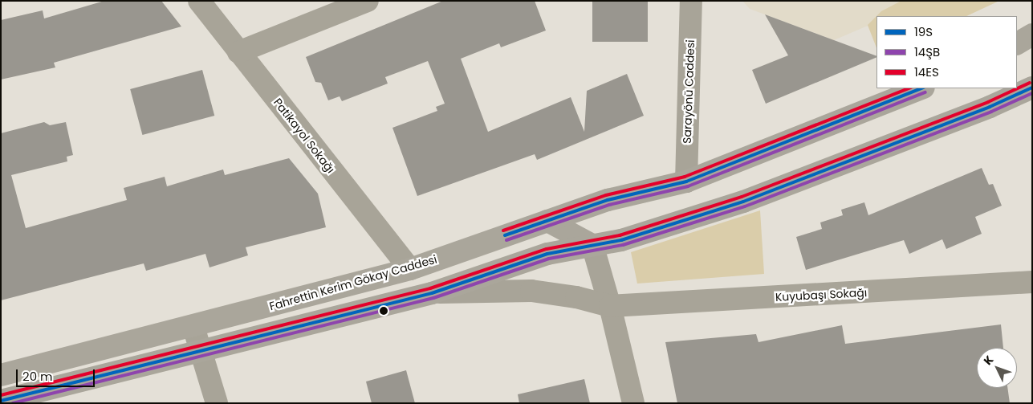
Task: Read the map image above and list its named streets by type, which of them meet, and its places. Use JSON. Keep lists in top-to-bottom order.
{
  "streets": {
    "main road": ["Fahrettin Kerim Gökay Caddesi"],
    "street": ["Sarayönü Caddesi", "Patikayol Sokağı", "Kuyubaşı Sokağı"]
  },
  "crossings": [
    ["Sarayönü Caddesi", "Fahrettin Kerim Gökay Caddesi"],
    ["Patikayol Sokağı", "Fahrettin Kerim Gökay Caddesi"]
  ],
  "lines": ["transit line 14ES", "transit line 19S", "transit line 14ŞB"],
  "legend": ["19S", "14ŞB", "14ES"],
  "scale_bar": "20 m",
  "north": "top left"
}
